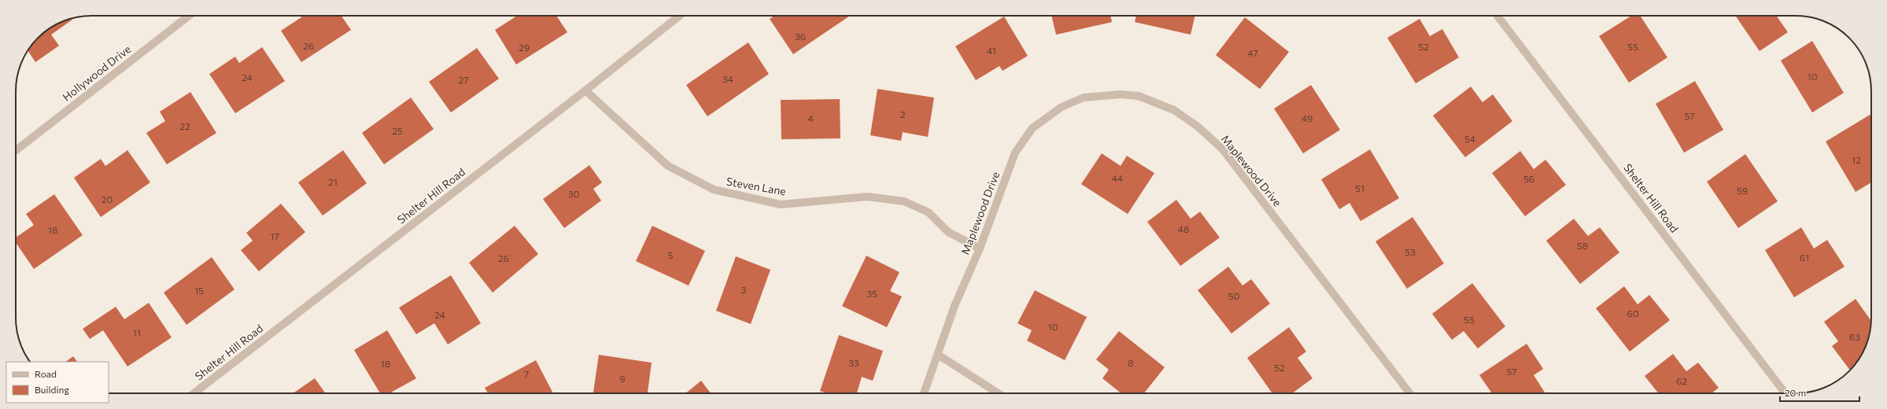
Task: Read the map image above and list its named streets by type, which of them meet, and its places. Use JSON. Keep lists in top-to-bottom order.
{
  "streets": {
    "street": [
      "Hollywood Drive",
      "Maplewood Drive",
      "Steven Lane",
      "Shelter Hill Road"
    ]
  },
  "crossings": [
    ["Maplewood Drive", "Steven Lane"],
    ["Steven Lane", "Shelter Hill Road"]
  ],
  "house_numbers": [
    "36",
    "26",
    "52",
    "55",
    "29",
    "41",
    "47",
    "10",
    "24",
    "34",
    "27",
    "2",
    "57",
    "4",
    "49",
    "22",
    "25",
    "54",
    "12",
    "44",
    "56",
    "21",
    "51",
    "59",
    "30",
    "20",
    "48",
    "18",
    "17",
    "58",
    "53",
    "5",
    "61",
    "26",
    "3",
    "15",
    "35",
    "50",
    "60",
    "24",
    "55",
    "10",
    "11",
    "63",
    "33",
    "8",
    "18",
    "52",
    "57",
    "7",
    "9",
    "62"
  ],
  "legend": ["Road", "Building"],
  "scale_bar": "20 m"
}
